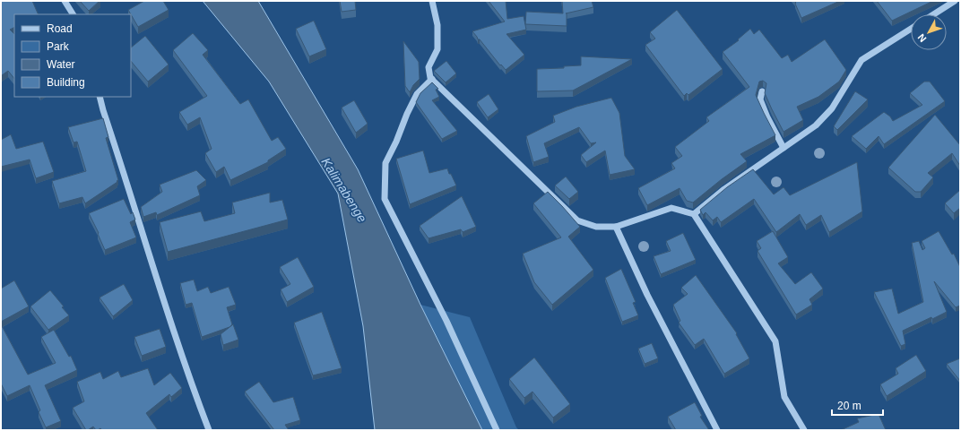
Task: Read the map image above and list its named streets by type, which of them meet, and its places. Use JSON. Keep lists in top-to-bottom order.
{
  "water": ["Kalimabenge"],
  "legend": [
    "Road",
    "Park",
    "Water",
    "Building"
  ],
  "scale_bar": "20 m",
  "north": "bottom left"
}
